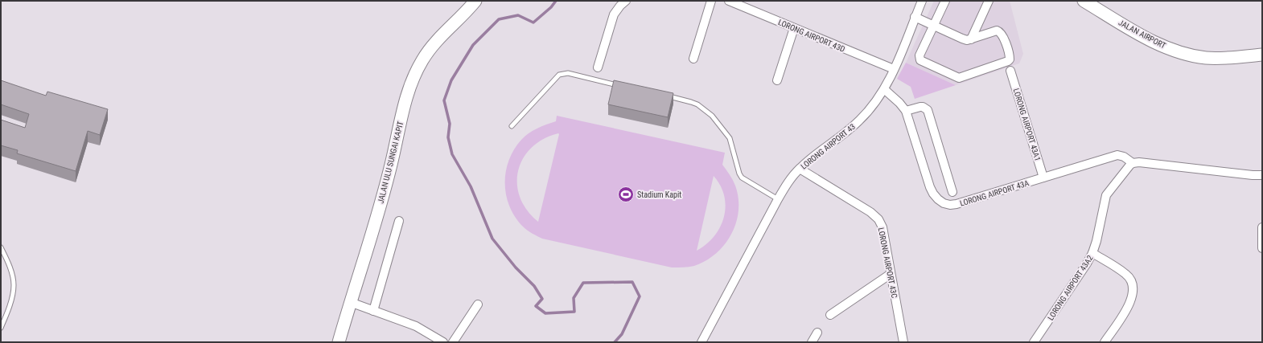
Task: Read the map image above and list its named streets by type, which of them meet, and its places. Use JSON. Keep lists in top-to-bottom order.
{
  "streets": {
    "main road": ["JALAN AIRPORT", "JALAN ULU SUNGAI KAPIT"],
    "street": [
      "LORONG AIRPORT 43D",
      "LORONG AIRPORT 43A1",
      "LORONG AIRPORT 43",
      "LORONG AIRPORT 43A",
      "LORONG AIRPORT 43C",
      "LORONG AIRPORT 43A2"
    ]
  },
  "crossings": [
    ["LORONG AIRPORT 43D", "LORONG AIRPORT 43"],
    ["LORONG AIRPORT 43A1", "LORONG AIRPORT 43A"],
    ["LORONG AIRPORT 43", "LORONG AIRPORT 43A"],
    ["LORONG AIRPORT 43", "LORONG AIRPORT 43C"],
    ["LORONG AIRPORT 43A", "LORONG AIRPORT 43A2"]
  ],
  "places": {
    "sports": ["Stadium Kapit"]
  }
}
